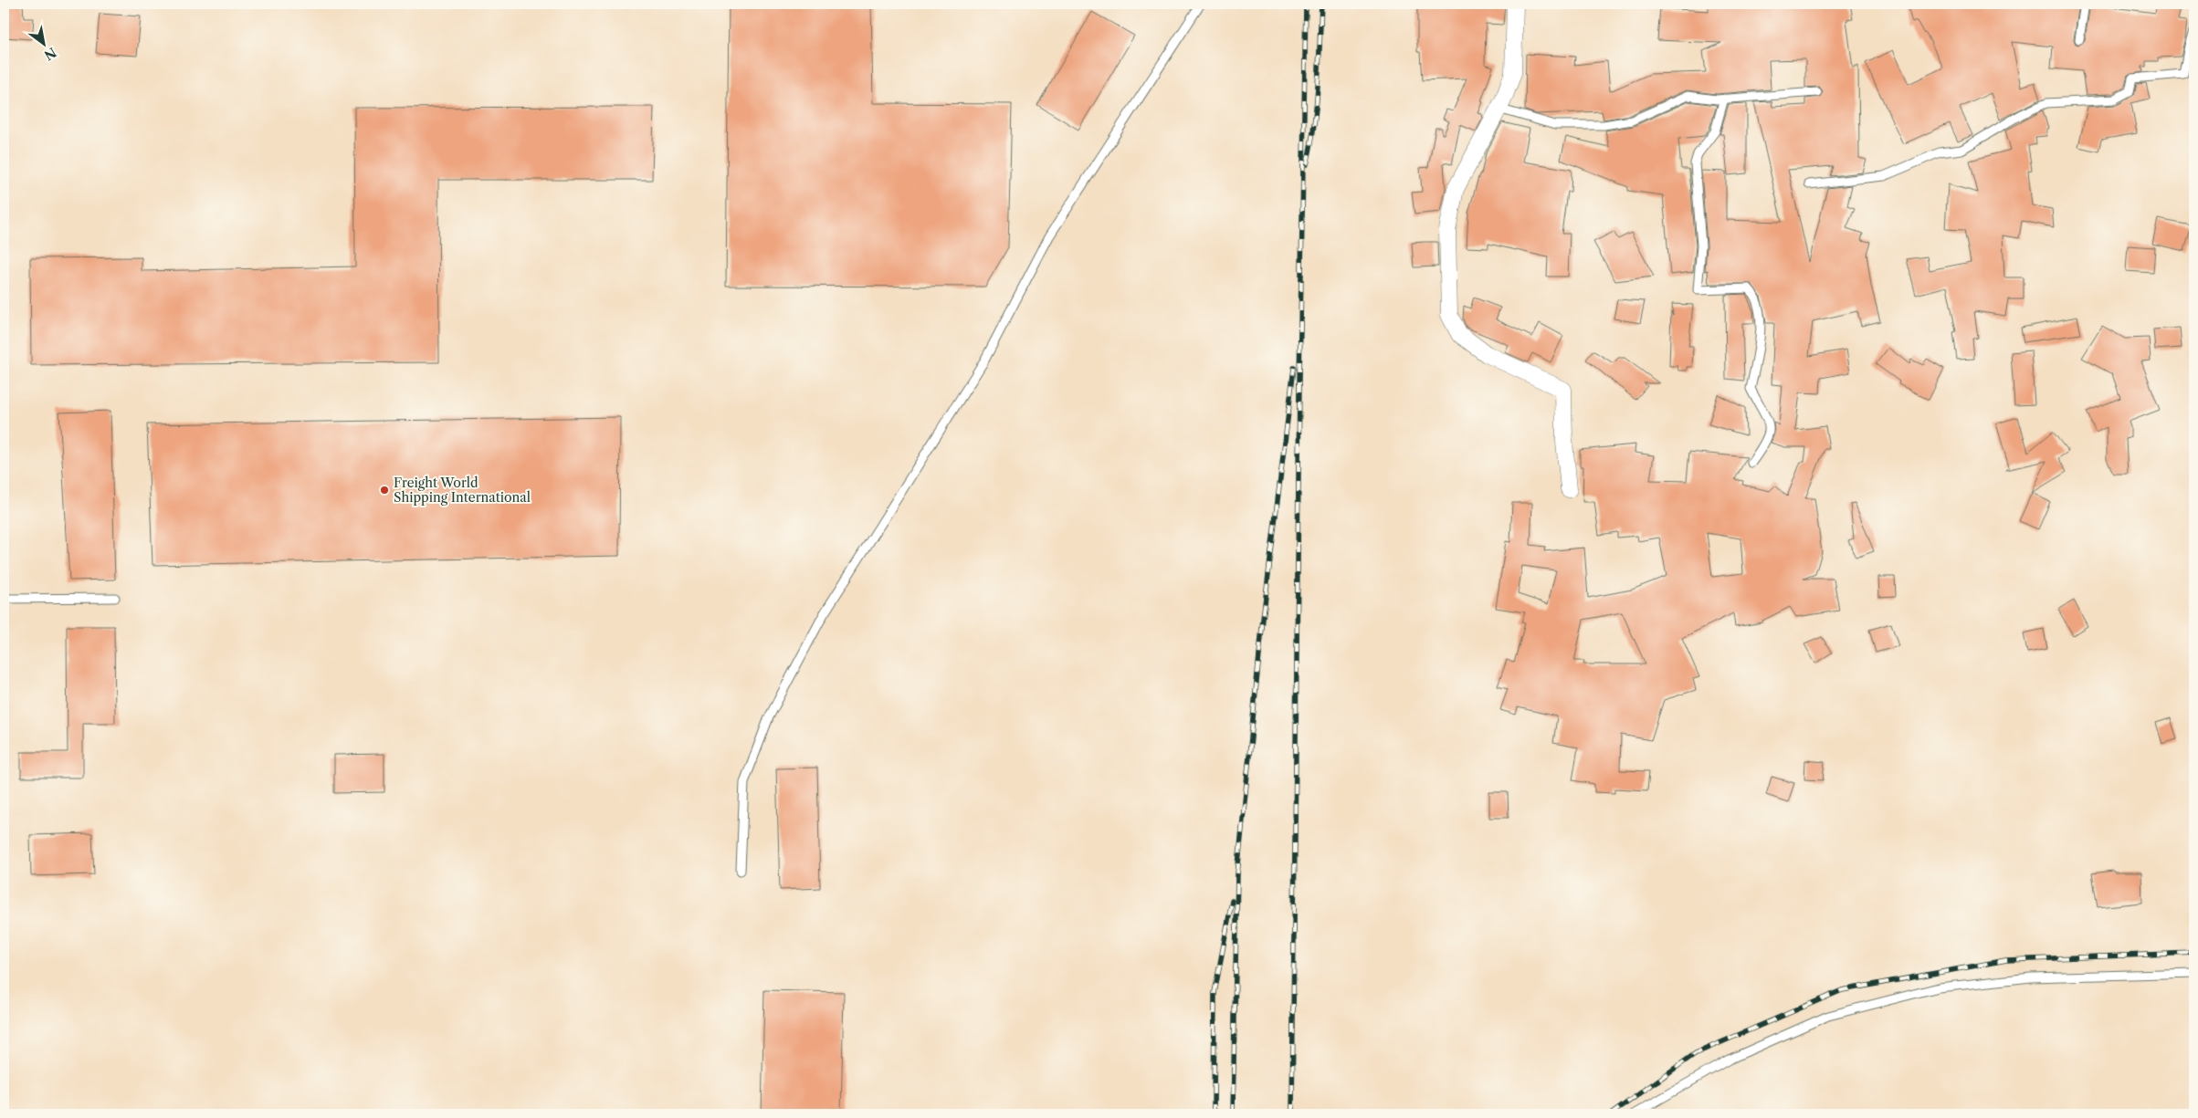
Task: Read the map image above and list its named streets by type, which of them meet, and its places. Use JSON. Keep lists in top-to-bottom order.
{
  "places": ["Freight World Shipping International"],
  "north": "bottom right"
}
